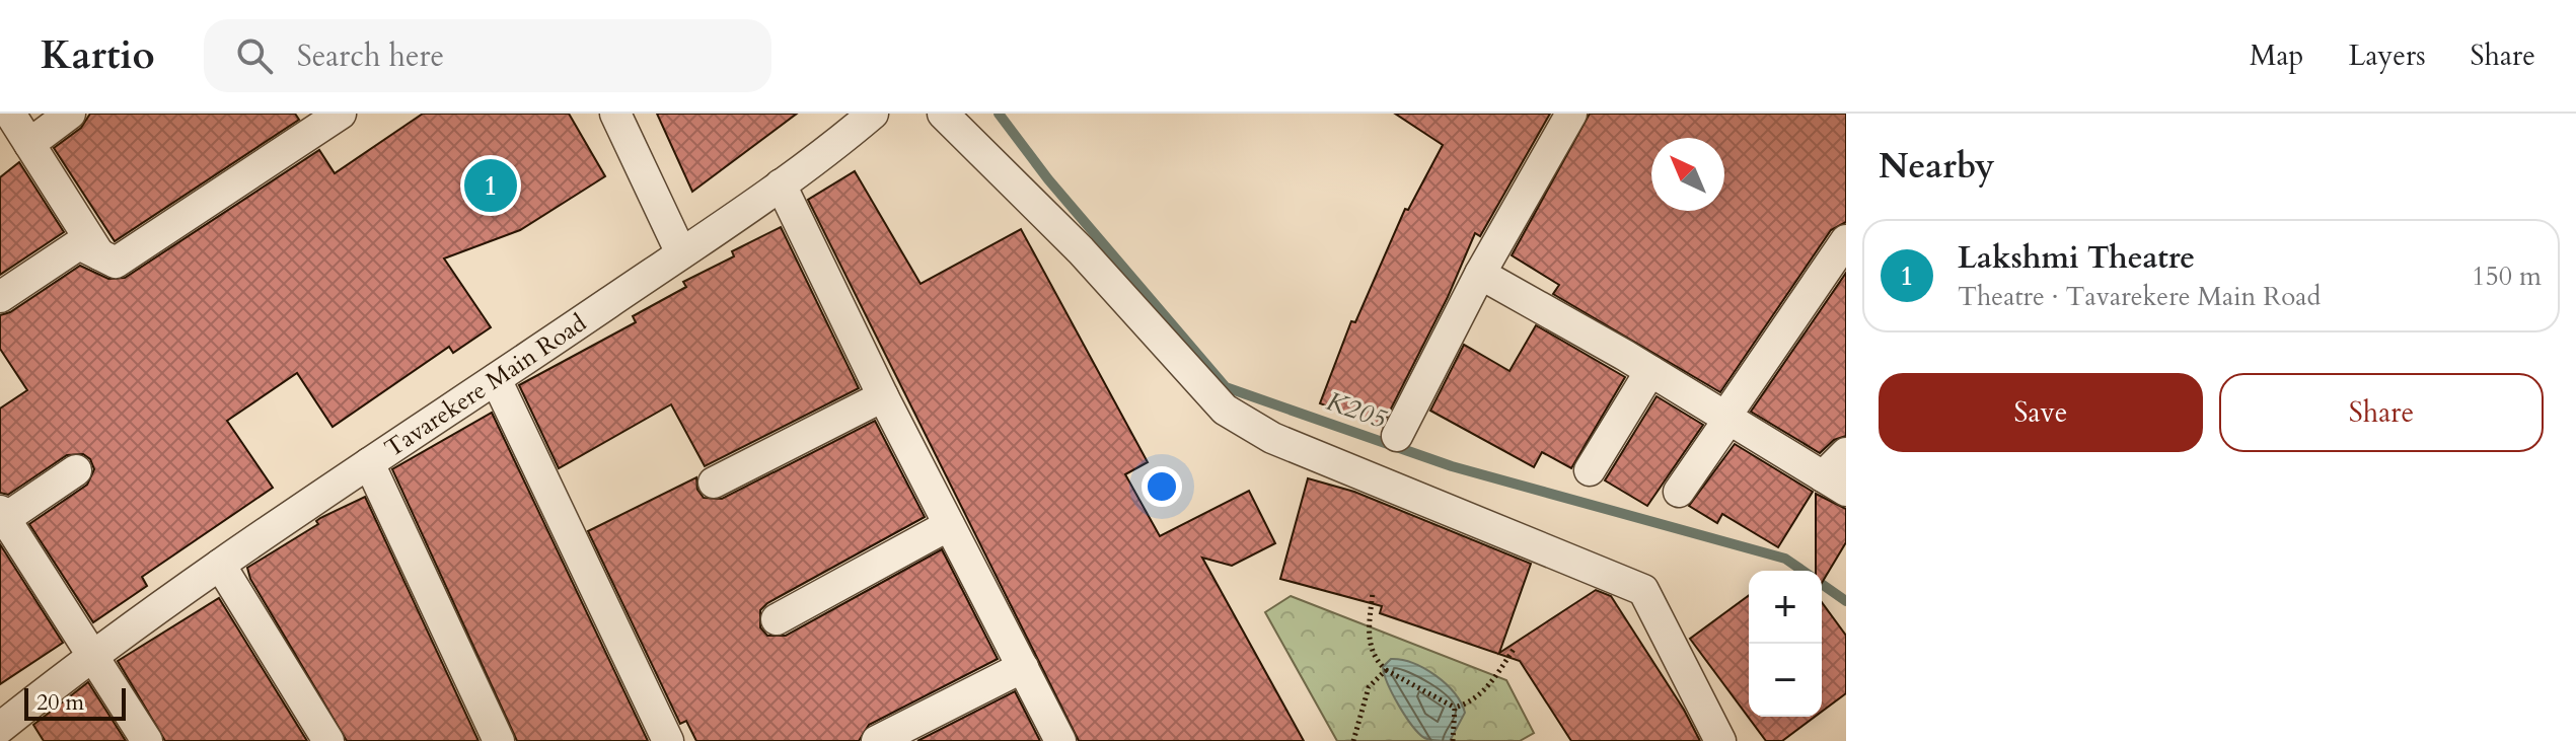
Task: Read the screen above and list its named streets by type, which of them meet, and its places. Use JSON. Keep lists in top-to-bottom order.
{
  "streets": {
    "street": ["Tavarekere Main Road"]
  },
  "water": ["K205"],
  "scale_bar": "20 m",
  "north": "top left",
  "page": {
    "header": "Kartio",
    "search": "Search here",
    "nav": ["Map", "Layers", "Share"],
    "heading": "Nearby",
    "pins": "1",
    "list": [
      {
        "mark": "1",
        "name": "Lakshmi Theatre",
        "note": "Theatre · Tavarekere Main Road",
        "value": "150 m"
      }
    ],
    "buttons": ["Save", "Share"],
    "map_buttons": ["+", "−"],
    "scale": "20 m"
  }
}
